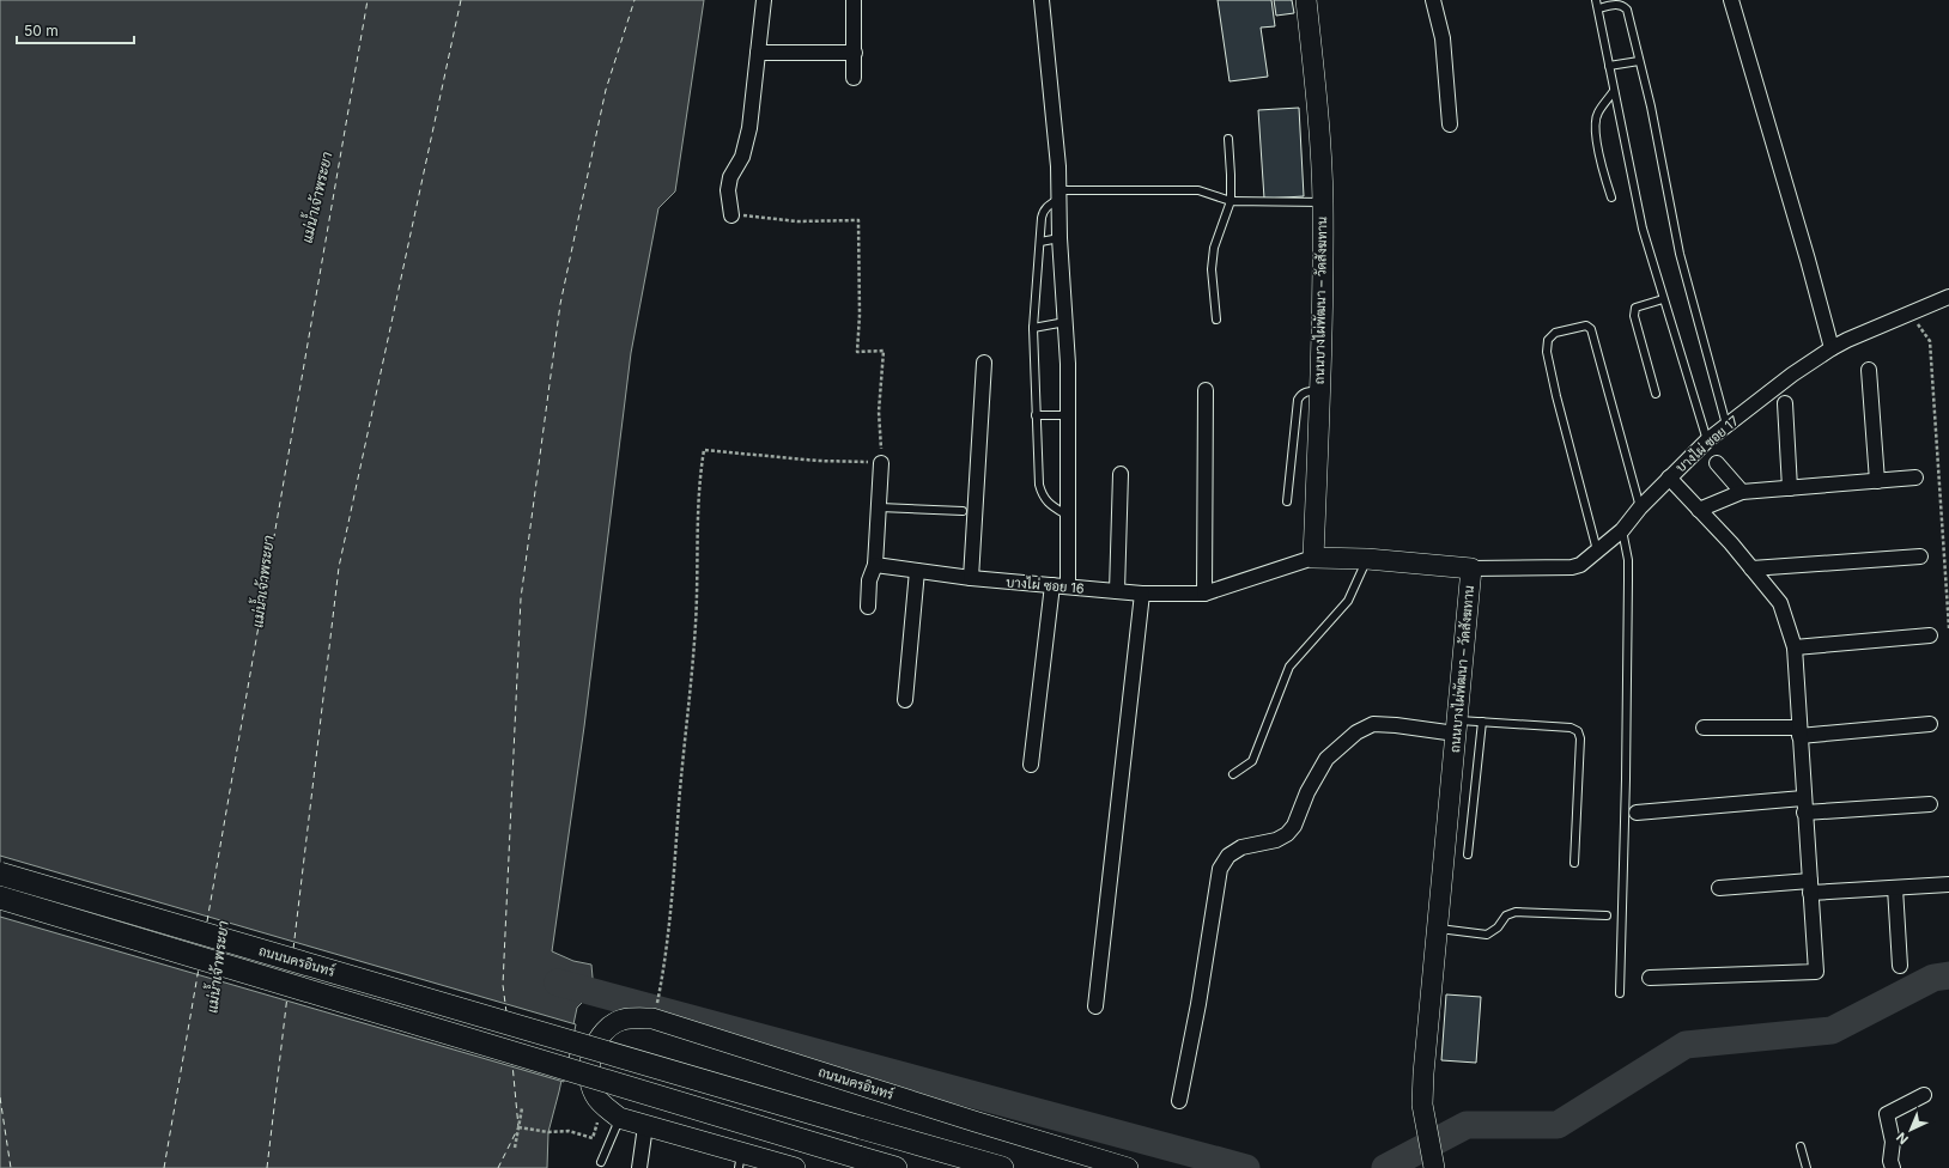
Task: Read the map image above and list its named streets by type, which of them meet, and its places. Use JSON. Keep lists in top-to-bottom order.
{
  "streets": {
    "main road": ["ถนนนครอินทร์"],
    "street": ["ถนนบางไผ่พัฒนา – วัดสังฆทาน", "บางไผ่ ซอย 17", "บางไผ่ ซอย 16"]
  },
  "crossings": [
    ["ถนนบางไผ่พัฒนา – วัดสังฆทาน", "บางไผ่ ซอย 17"],
    ["ถนนบางไผ่พัฒนา – วัดสังฆทาน", "บางไผ่ ซอย 16"]
  ],
  "water": ["แม่น้ำเจ้าพระยา"],
  "scale_bar": "50 m",
  "north": "bottom left"
}
